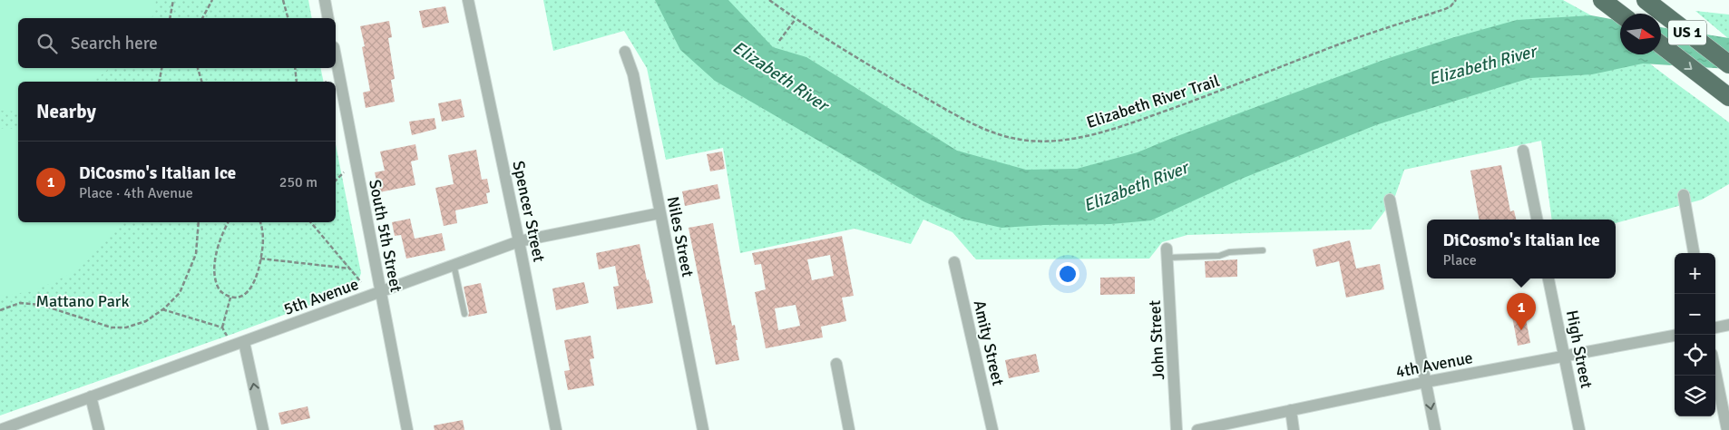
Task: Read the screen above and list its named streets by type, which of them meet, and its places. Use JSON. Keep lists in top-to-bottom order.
{
  "streets": {
    "highway": ["US 1"],
    "street": [
      "Spencer Street",
      "South 5th Street",
      "Niles Street",
      "5th Avenue",
      "John Street",
      "Amity Street",
      "High Street",
      "4th Avenue"
    ],
    "path": ["Elizabeth River Trail"]
  },
  "crossings": [
    ["Spencer Street", "5th Avenue"],
    ["South 5th Street", "5th Avenue"],
    ["Niles Street", "5th Avenue"],
    ["High Street", "4th Avenue"]
  ],
  "water": ["Elizabeth River"],
  "parks": ["Mattano Park"],
  "north": "right",
  "page": {
    "search": "Search here",
    "heading": "Nearby",
    "list": [
      {
        "mark": "1",
        "name": "DiCosmo's Italian Ice",
        "note": "Place · 4th Avenue",
        "value": "250 m"
      }
    ],
    "popup": ["DiCosmo's Italian Ice", "Place"],
    "map_buttons": ["+", "−"],
    "pins": "1"
  }
}
